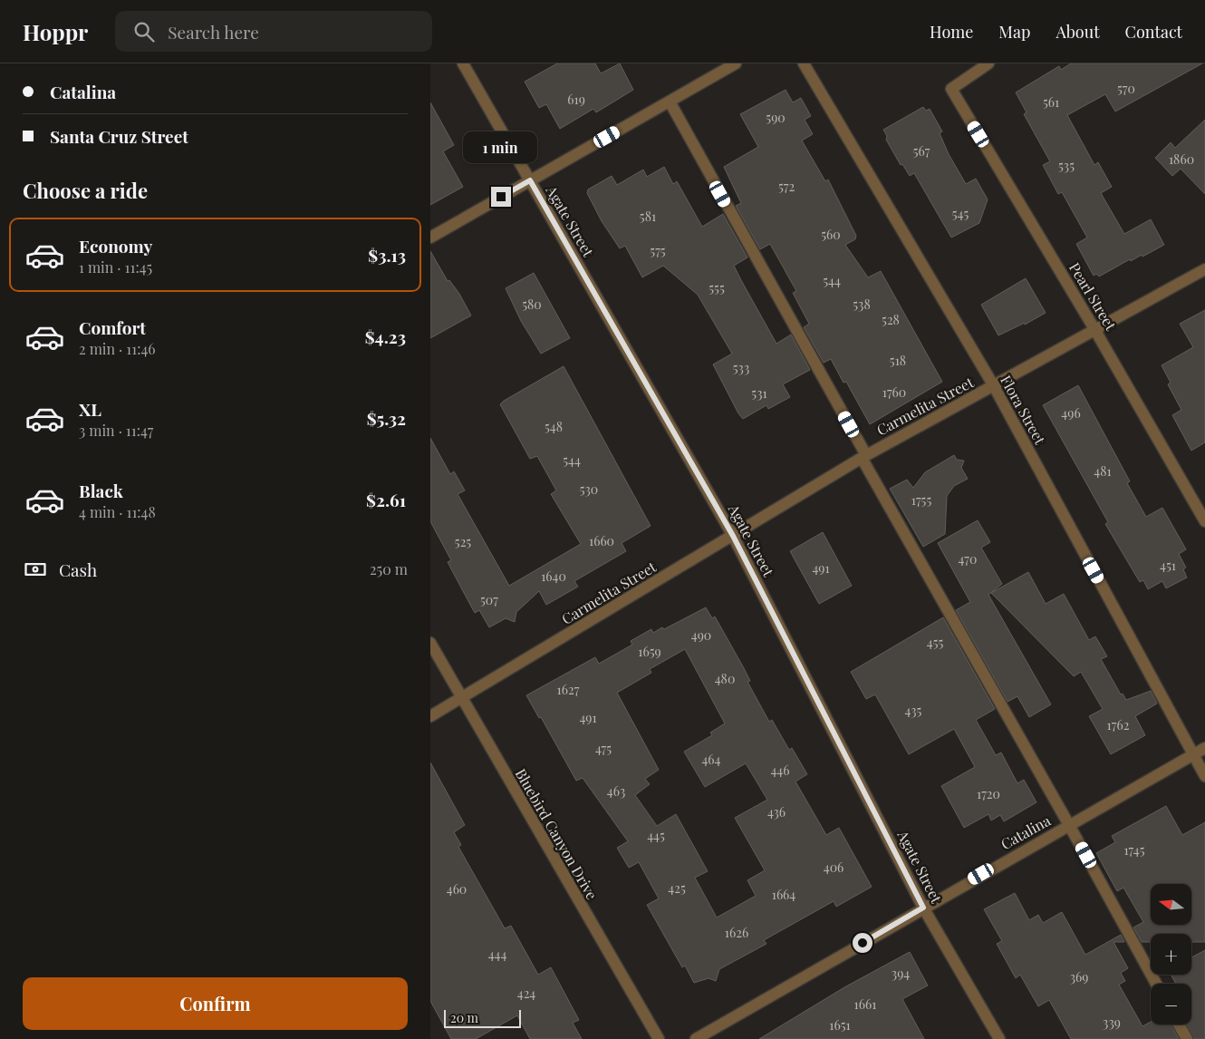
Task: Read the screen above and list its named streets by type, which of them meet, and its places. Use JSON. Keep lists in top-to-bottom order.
{
  "streets": {
    "street": [
      "Agate Street",
      "Pearl Street",
      "Carmelita Street",
      "Flora Street",
      "Catalina",
      "Bluebird Canyon Drive"
    ]
  },
  "crossings": [
    ["Agate Street", "Carmelita Street"],
    ["Agate Street", "Catalina"],
    ["Pearl Street", "Carmelita Street"],
    ["Carmelita Street", "Flora Street"],
    ["Carmelita Street", "Bluebird Canyon Drive"],
    ["Flora Street", "Catalina"]
  ],
  "house_numbers": [
    "570",
    "619",
    "561",
    "590",
    "567",
    "1860",
    "535",
    "572",
    "545",
    "581",
    "560",
    "575",
    "544",
    "555",
    "580",
    "538",
    "528",
    "518",
    "533",
    "1760",
    "531",
    "496",
    "548",
    "544",
    "481",
    "530",
    "1755",
    "1660",
    "525",
    "470",
    "451",
    "491",
    "1640",
    "507",
    "490",
    "455",
    "1659",
    "480",
    "1627",
    "435",
    "491",
    "1762",
    "475",
    "464",
    "446",
    "463",
    "1720",
    "436",
    "445",
    "1745",
    "406",
    "425",
    "460",
    "1664",
    "1626",
    "444",
    "394",
    "369",
    "424",
    "1661",
    "339",
    "1651"
  ],
  "scale_bar": "20 m",
  "north": "left",
  "page": {
    "header": "Hoppr",
    "search": "Search here",
    "nav": [
      "Home",
      "Map",
      "About",
      "Contact"
    ],
    "banner": ["Catalina", "Santa Cruz Street"],
    "bubble": "1 min",
    "heading": "Choose a ride",
    "list": [
      {
        "name": "Economy",
        "note": "1 min · 11:45",
        "value": "$3.13"
      },
      {
        "name": "Comfort",
        "note": "2 min · 11:46",
        "value": "$4.23"
      },
      {
        "name": "XL",
        "note": "3 min · 11:47",
        "value": "$5.32"
      },
      {
        "name": "Black",
        "note": "4 min · 11:48",
        "value": "$2.61"
      }
    ],
    "pay": ["Cash", "250 m"],
    "map_buttons": ["+", "−"],
    "buttons": "Confirm",
    "scale": "20 m"
  }
}
